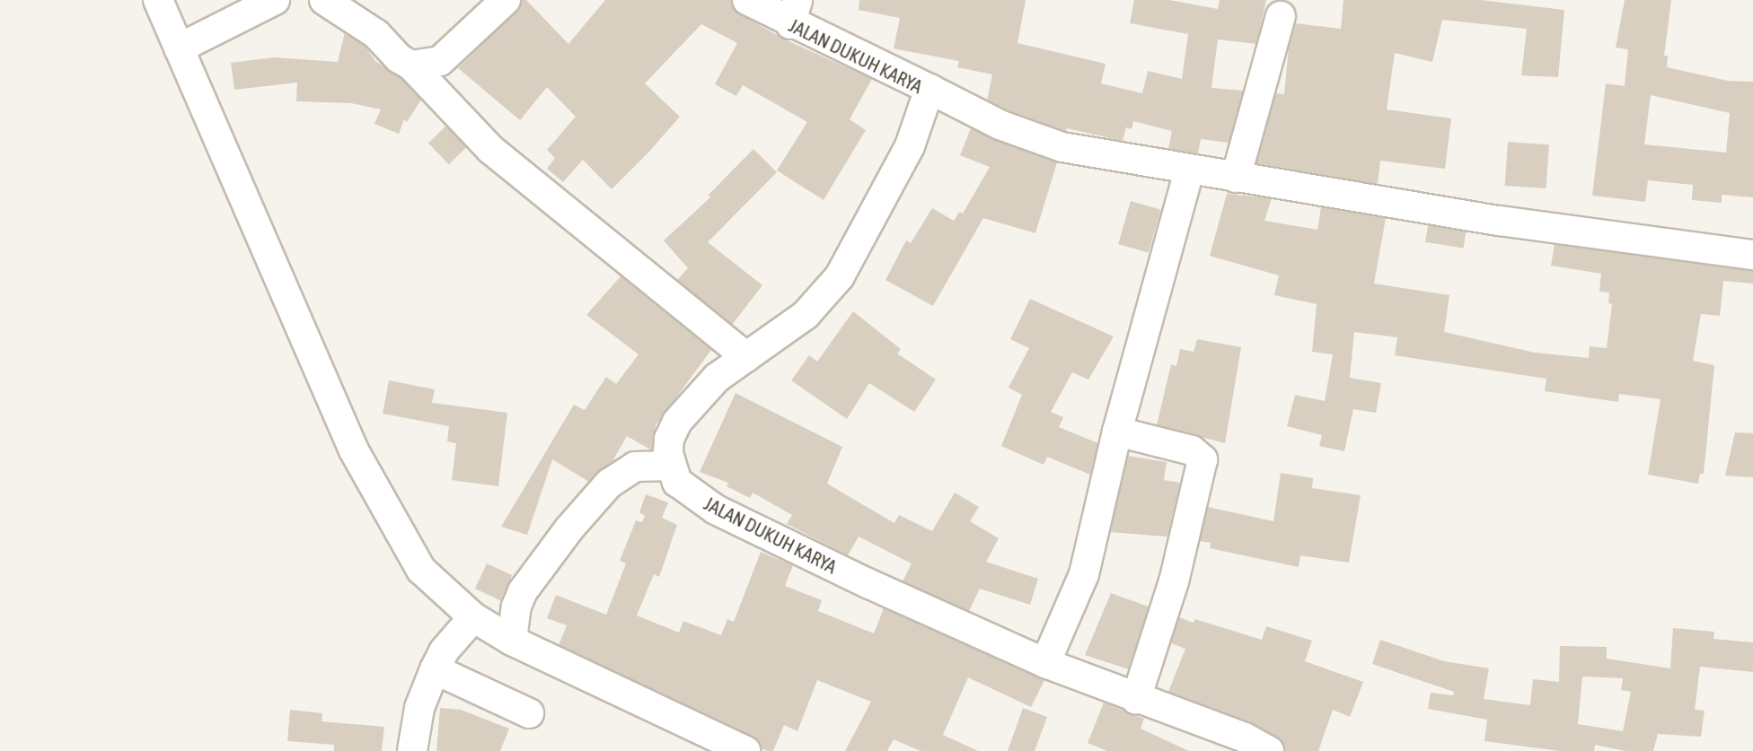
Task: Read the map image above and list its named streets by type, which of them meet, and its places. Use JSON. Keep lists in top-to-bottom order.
{
  "streets": {
    "street": ["JALAN DUKUH KARYA"]
  }
}
